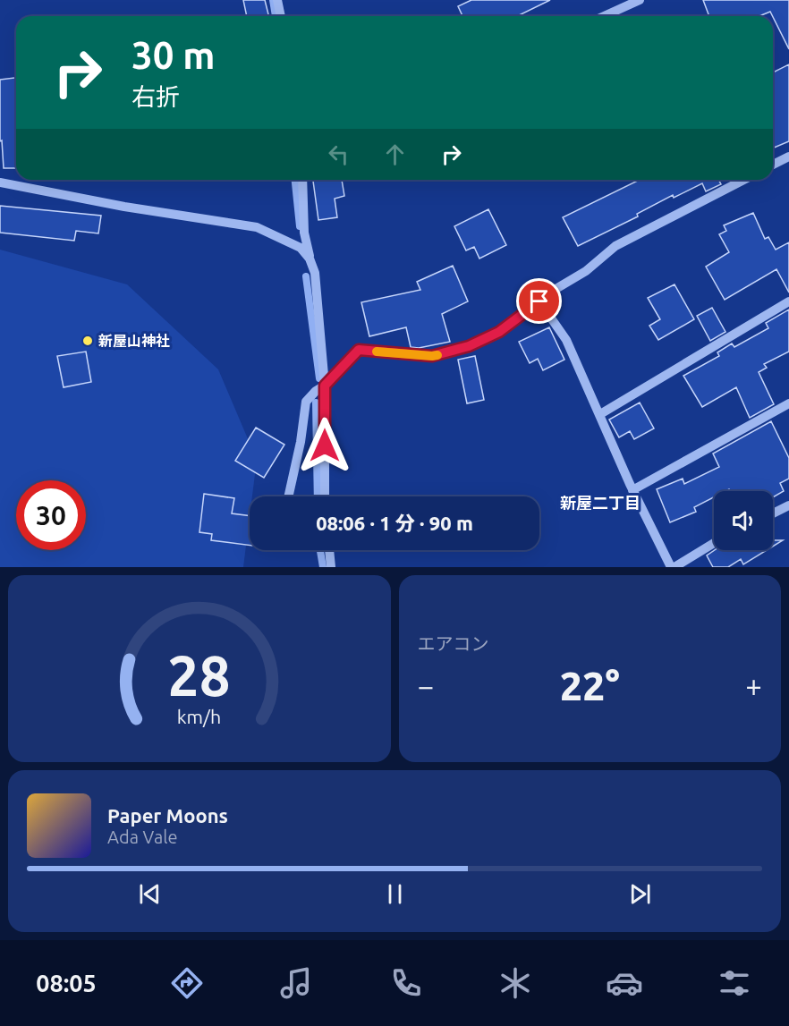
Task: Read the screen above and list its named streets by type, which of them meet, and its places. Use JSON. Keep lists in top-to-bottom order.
{
  "districts": ["新屋二丁目"],
  "places": ["新屋山神社"],
  "page": {
    "turn": ["30 m", "右折"],
    "limit": "30",
    "trip": "08:06 · 1 分 · 90 m",
    "tile": "エアコン",
    "heat": ["−", "22°", "+"],
    "song": ["Paper Moons", "Ada Vale"],
    "tabs": "08:05",
    "gauge": ["28", "km/h"]
  }
}
